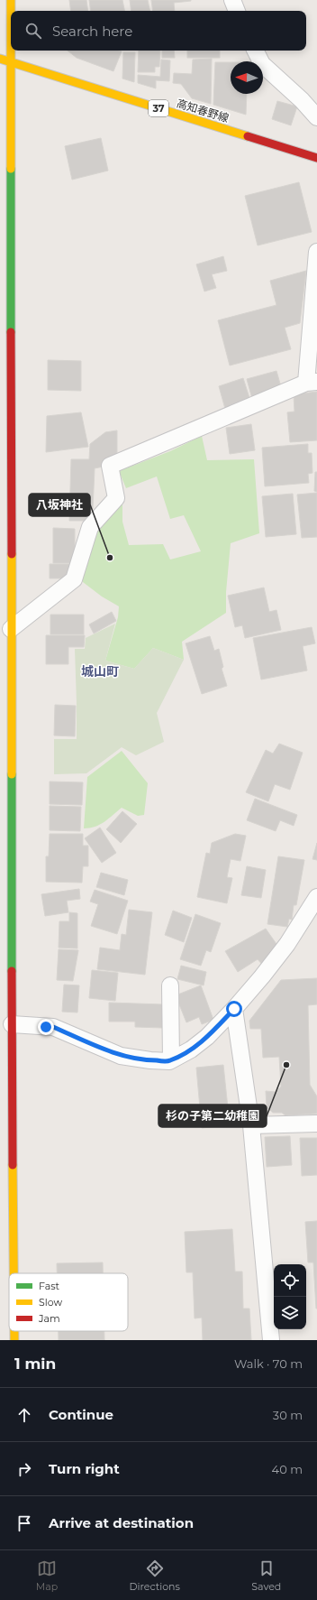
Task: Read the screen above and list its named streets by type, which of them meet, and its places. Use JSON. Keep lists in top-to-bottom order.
{
  "streets": {
    "main road": ["37", "高知春野線"]
  },
  "districts": ["城山町"],
  "places": ["八坂神社", "杉の子第二幼稚園"],
  "legend": ["Fast", "Slow", "Jam"],
  "north": "left",
  "page": {
    "search": "Search here",
    "heading": ["1 min", "Walk · 70 m"],
    "list": [
      ["Continue", "30 m"],
      ["Turn right", "40 m"],
      "Arrive at destination"
    ],
    "nav": ["Map", "Directions", "Saved"]
  }
}
